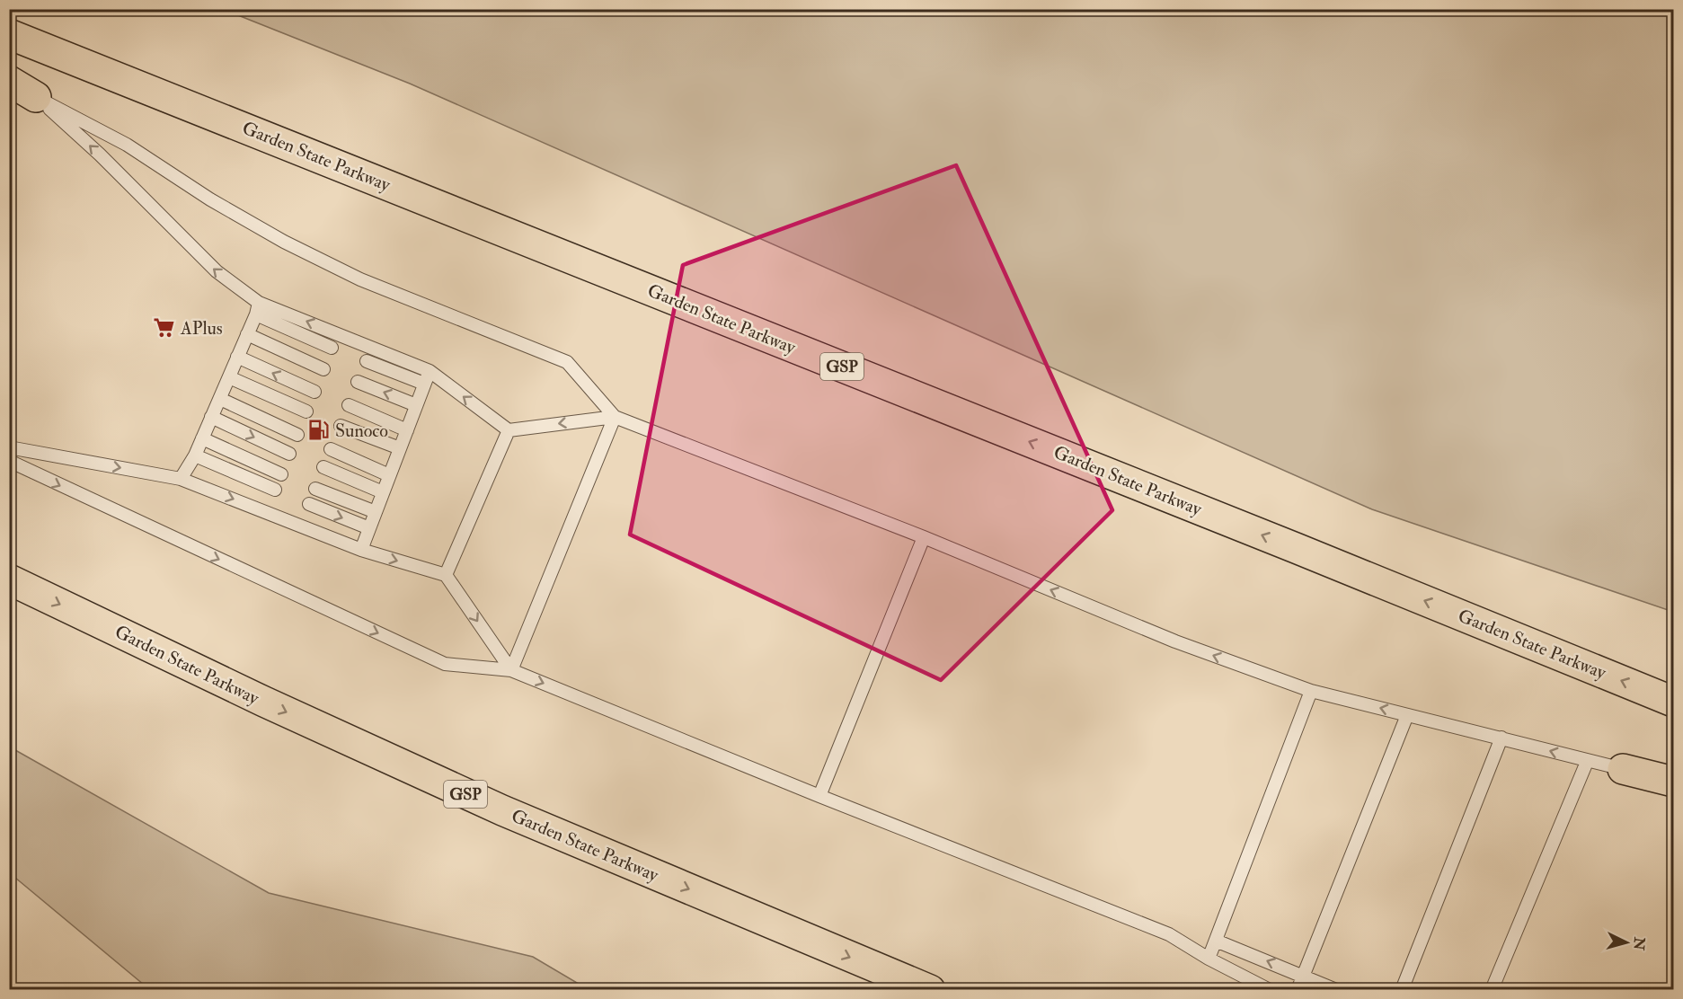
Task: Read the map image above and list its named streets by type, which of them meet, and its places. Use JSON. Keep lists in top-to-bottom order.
{
  "streets": {
    "highway": ["Garden State Parkway", "GSP"]
  },
  "places": {
    "supermarket": ["APlus"],
    "fuel station": ["Sunoco"]
  },
  "north": "right"
}
